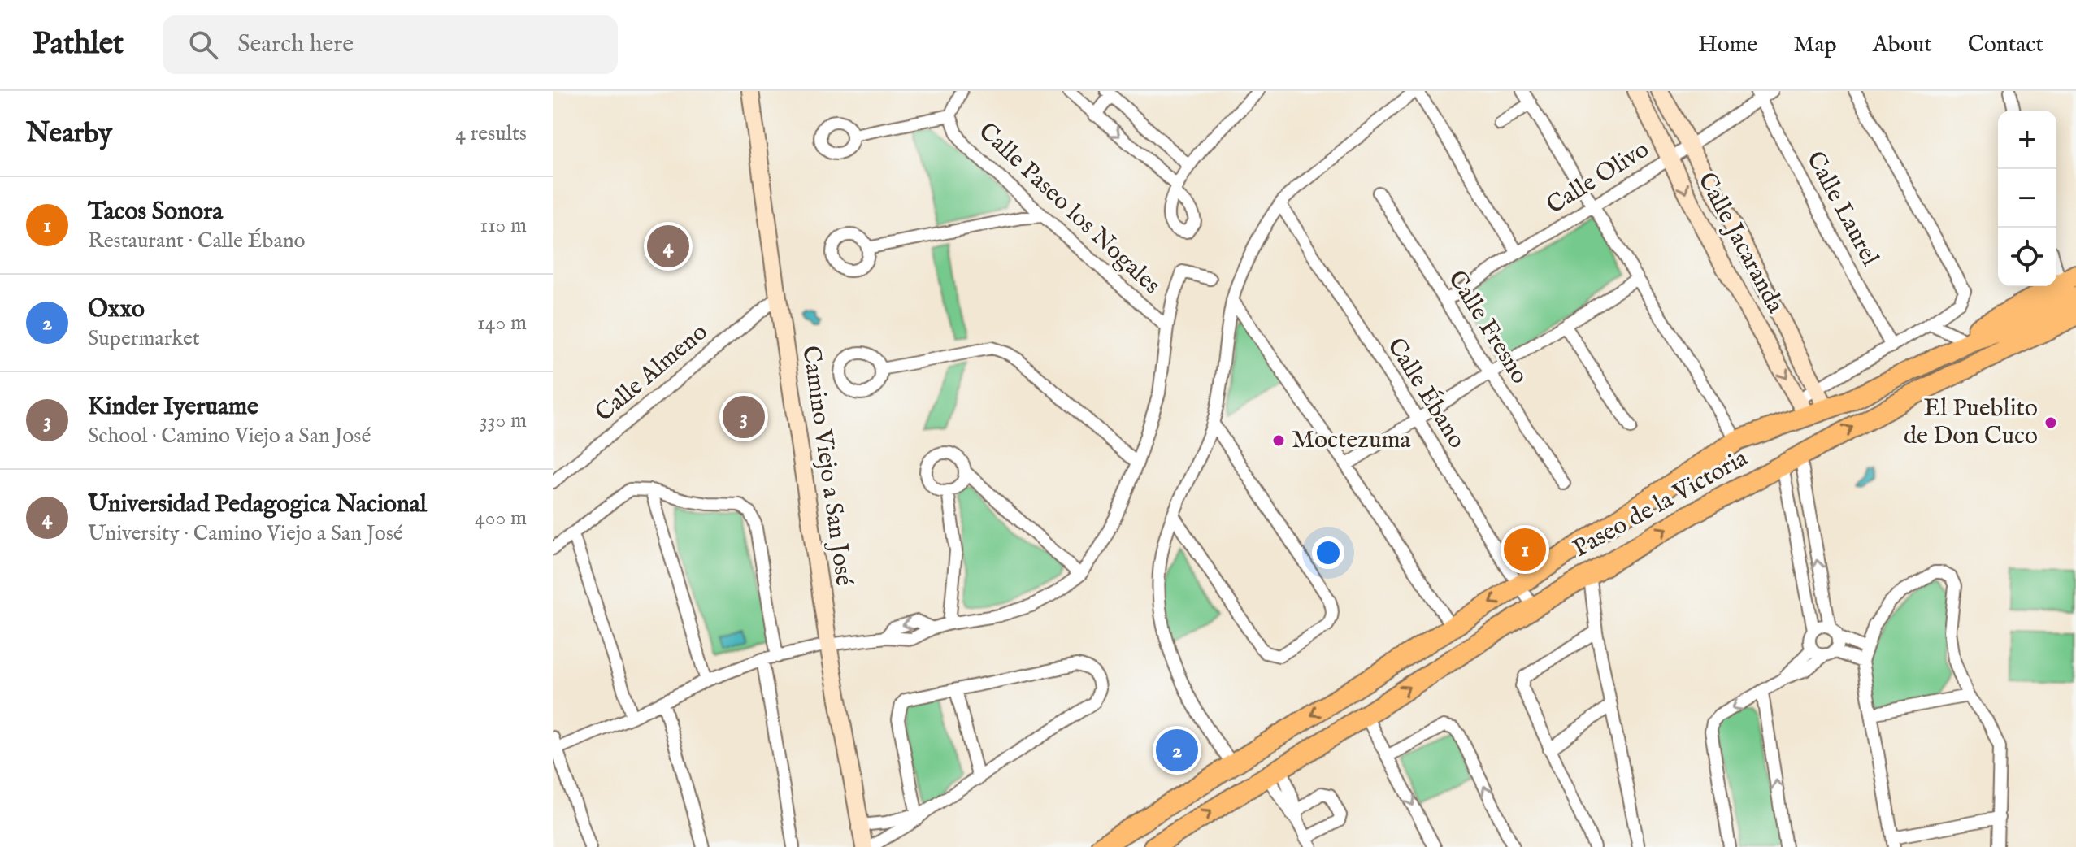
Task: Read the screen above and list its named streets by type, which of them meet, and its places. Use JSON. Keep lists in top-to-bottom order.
{
  "streets": {
    "main road": ["Paseo de la Victoria"],
    "street": [
      "Calle Olivo",
      "Calle Paseo los Nogales",
      "Calle Laurel",
      "Calle Jacaranda",
      "Calle Fresno",
      "Calle Almeno",
      "Calle Ébano",
      "Camino Viejo a San José"
    ]
  },
  "crossings": [
    ["Calle Olivo", "Calle Laurel"],
    ["Calle Olivo", "Calle Jacaranda"],
    ["Calle Olivo", "Calle Fresno"],
    ["Calle Jacaranda", "Paseo de la Victoria"],
    ["Calle Almeno", "Camino Viejo a San José"],
    ["Calle Ébano", "Paseo de la Victoria"]
  ],
  "places": ["El Pueblito de Don Cuco", "Moctezuma"],
  "page": {
    "header": "Pathlet",
    "search": "Search here",
    "nav": [
      "Home",
      "Map",
      "About",
      "Contact"
    ],
    "heading": ["Nearby", "4 results"],
    "map_buttons": ["+", "−"],
    "list": [
      {
        "mark": "1",
        "name": "Tacos Sonora",
        "note": "Restaurant · Calle Ébano",
        "value": "110 m"
      },
      {
        "mark": "2",
        "name": "Oxxo",
        "note": "Supermarket",
        "value": "140 m"
      },
      {
        "mark": "3",
        "name": "Kinder Iyeruame",
        "note": "School · Camino Viejo a San José",
        "value": "330 m"
      },
      {
        "mark": "4",
        "name": "Universidad Pedagogica Nacional",
        "note": "University · Camino Viejo a San José",
        "value": "400 m"
      }
    ],
    "pins": [
      "4",
      "3",
      "1",
      "2"
    ]
  }
}
